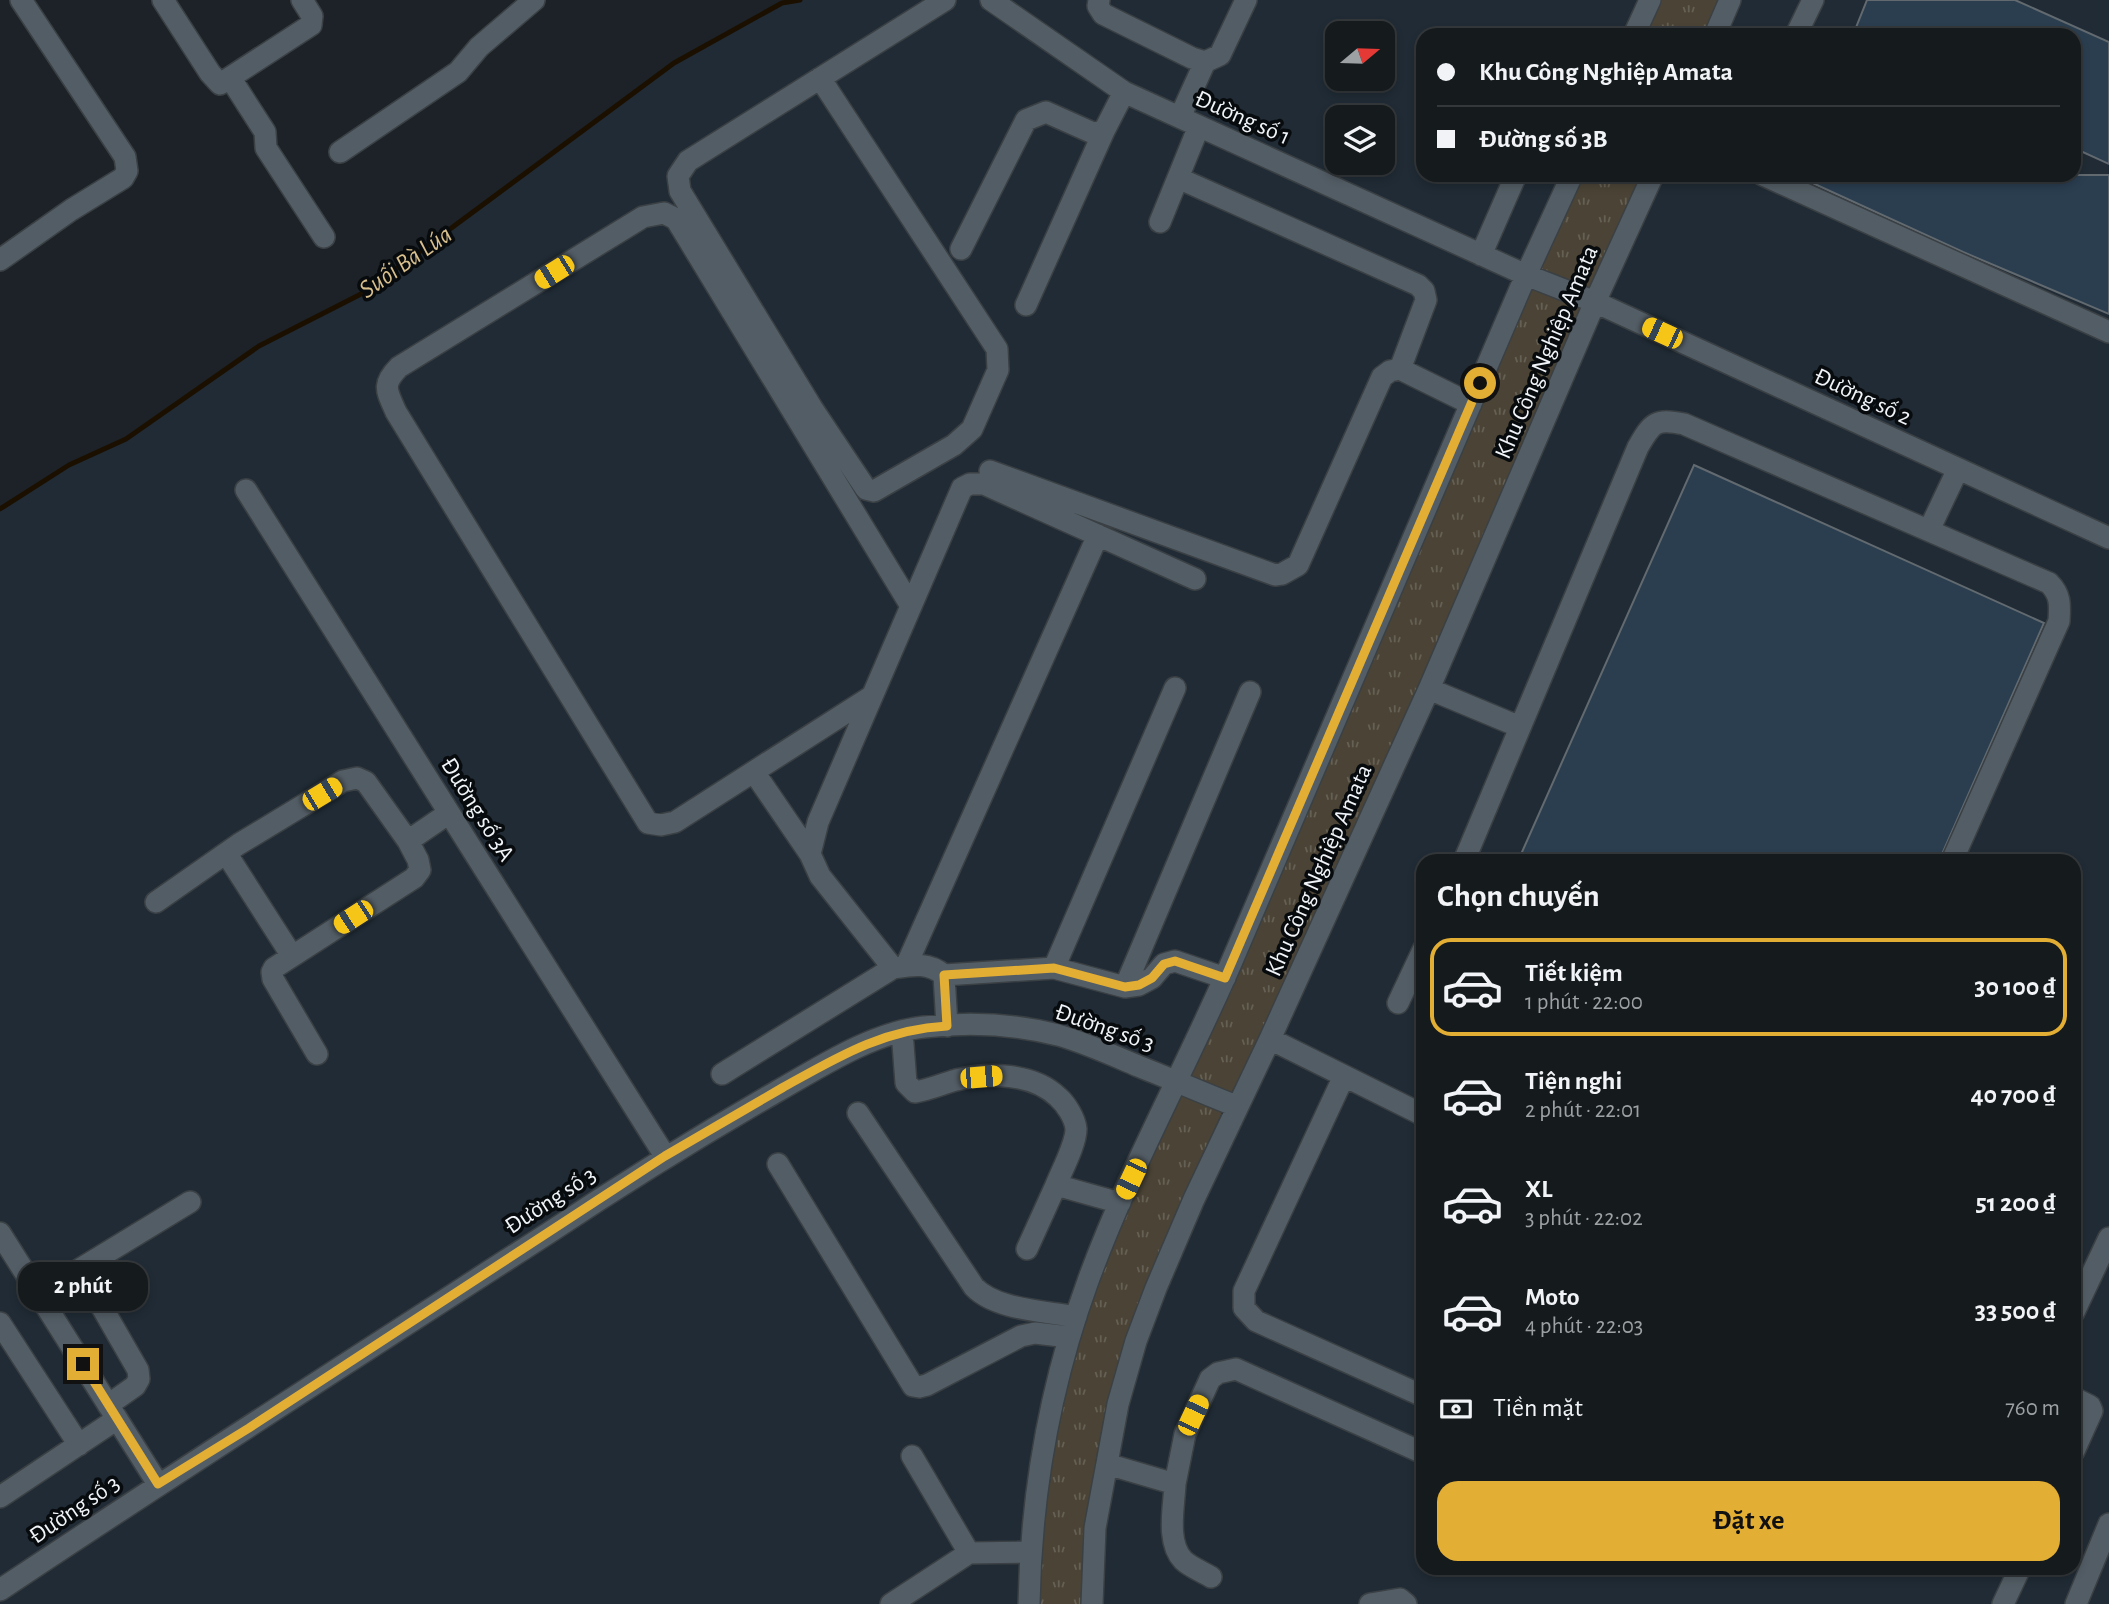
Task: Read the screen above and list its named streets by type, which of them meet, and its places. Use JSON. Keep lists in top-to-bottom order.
{
  "streets": {
    "street": [
      "Đường số 1",
      "Khu Công Nghiệp Amata",
      "Đường số 2",
      "Đường số 3A",
      "Đường số 3"
    ]
  },
  "crossings": [
    ["Đường số 1", "Khu Công Nghiệp Amata"],
    ["Đường số 1", "Đường số 2"],
    ["Khu Công Nghiệp Amata", "Đường số 2"],
    ["Khu Công Nghiệp Amata", "Đường số 3"],
    ["Đường số 3A", "Đường số 3"]
  ],
  "water": ["Suối Bà Lúa"],
  "north": "right",
  "page": {
    "banner": ["Khu Công Nghiệp Amata", "Đường số 3B"],
    "heading": "Chọn chuyến",
    "list": [
      {
        "name": "Tiết kiệm",
        "note": "1 phút · 22:00",
        "value": "30 100 ₫"
      },
      {
        "name": "Tiện nghi",
        "note": "2 phút · 22:01",
        "value": "40 700 ₫"
      },
      {
        "name": "XL",
        "note": "3 phút · 22:02",
        "value": "51 200 ₫"
      },
      {
        "name": "Moto",
        "note": "4 phút · 22:03",
        "value": "33 500 ₫"
      }
    ],
    "bubble": "2 phút",
    "pay": ["Tiền mặt", "760 m"],
    "buttons": "Đặt xe"
  }
}
